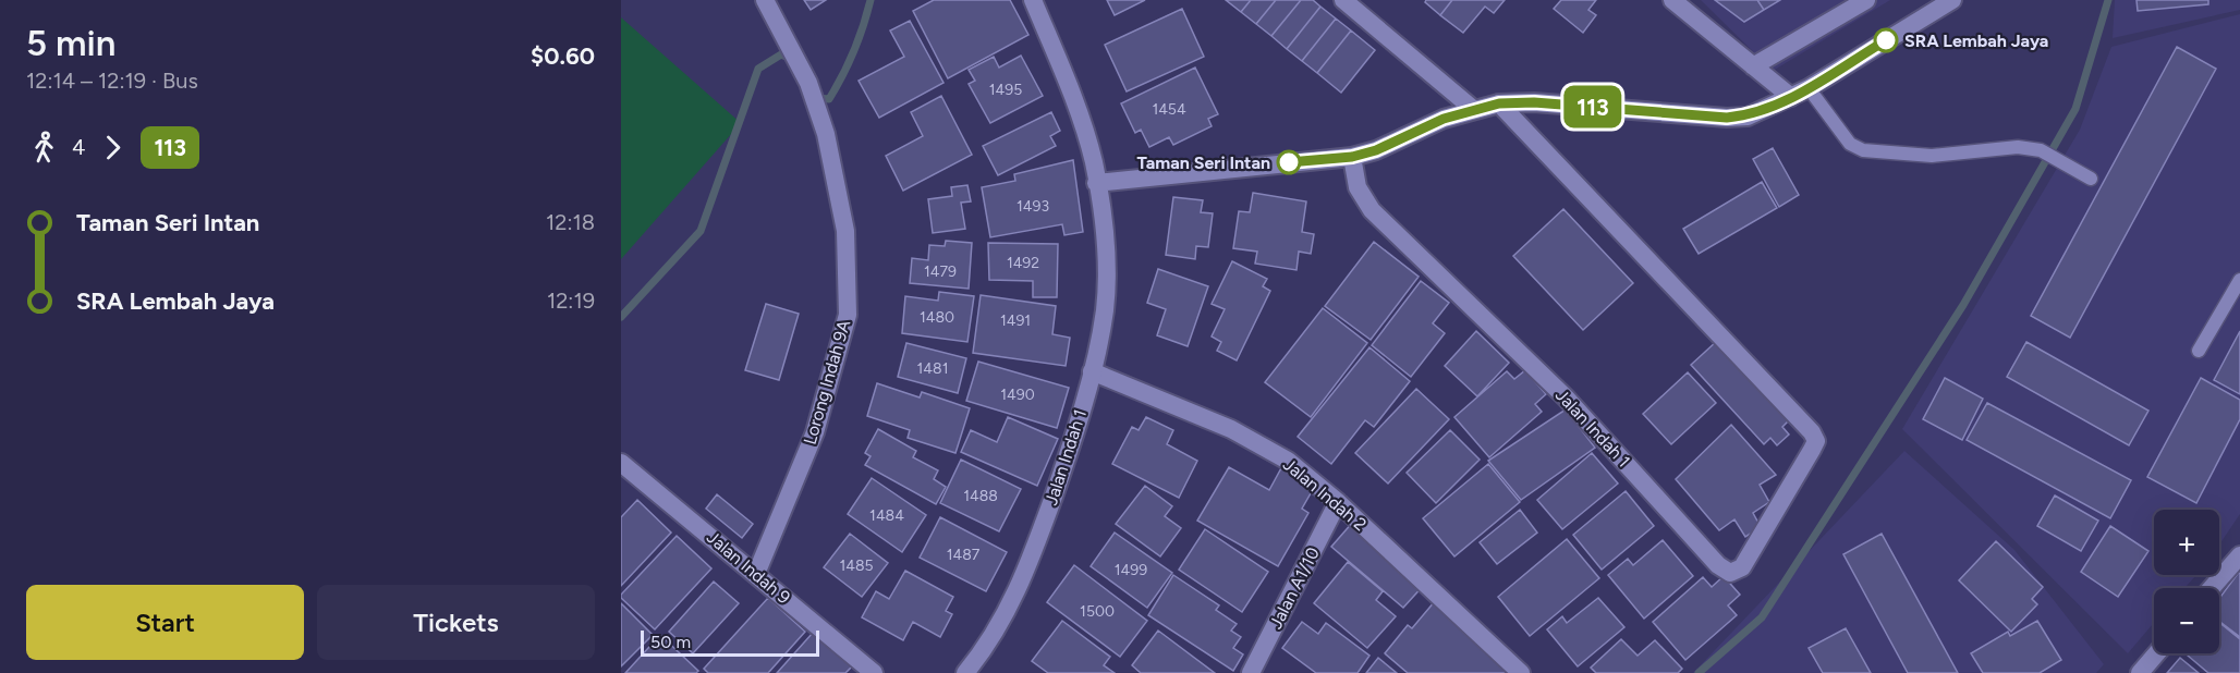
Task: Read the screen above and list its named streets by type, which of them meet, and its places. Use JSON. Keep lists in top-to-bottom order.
{
  "streets": {
    "street": [
      "Lorong Indah 9A",
      "Jalan Indah 1",
      "Jalan Indah 2",
      "Jalan Indah 9",
      "Jalan A1/10"
    ]
  },
  "crossings": [
    ["Lorong Indah 9A", "Jalan Indah 9"],
    ["Jalan Indah 1", "Jalan Indah 2"],
    ["Jalan Indah 2", "Jalan A1/10"]
  ],
  "places": ["SRA Lembah Jaya", "Taman Seri Intan"],
  "lines": ["bus line 113"],
  "house_numbers": [
    "1495",
    "1454",
    "1493",
    "1492",
    "1479",
    "1480",
    "1491",
    "1481",
    "1490",
    "1488",
    "1484",
    "1487",
    "1485",
    "1499",
    "1500"
  ],
  "scale_bar": "50 m",
  "page": {
    "heading": ["5 min", "12:14 – 12:19 · Bus", "$0.60"],
    "on_map": "113",
    "legs": ["4", "113"],
    "list": [
      {
        "name": "Taman Seri Intan",
        "value": "12:18"
      },
      {
        "name": "SRA Lembah Jaya",
        "value": "12:19"
      }
    ],
    "map_buttons": ["+", "−"],
    "buttons": ["Start", "Tickets"],
    "scale": "50 m"
  }
}
